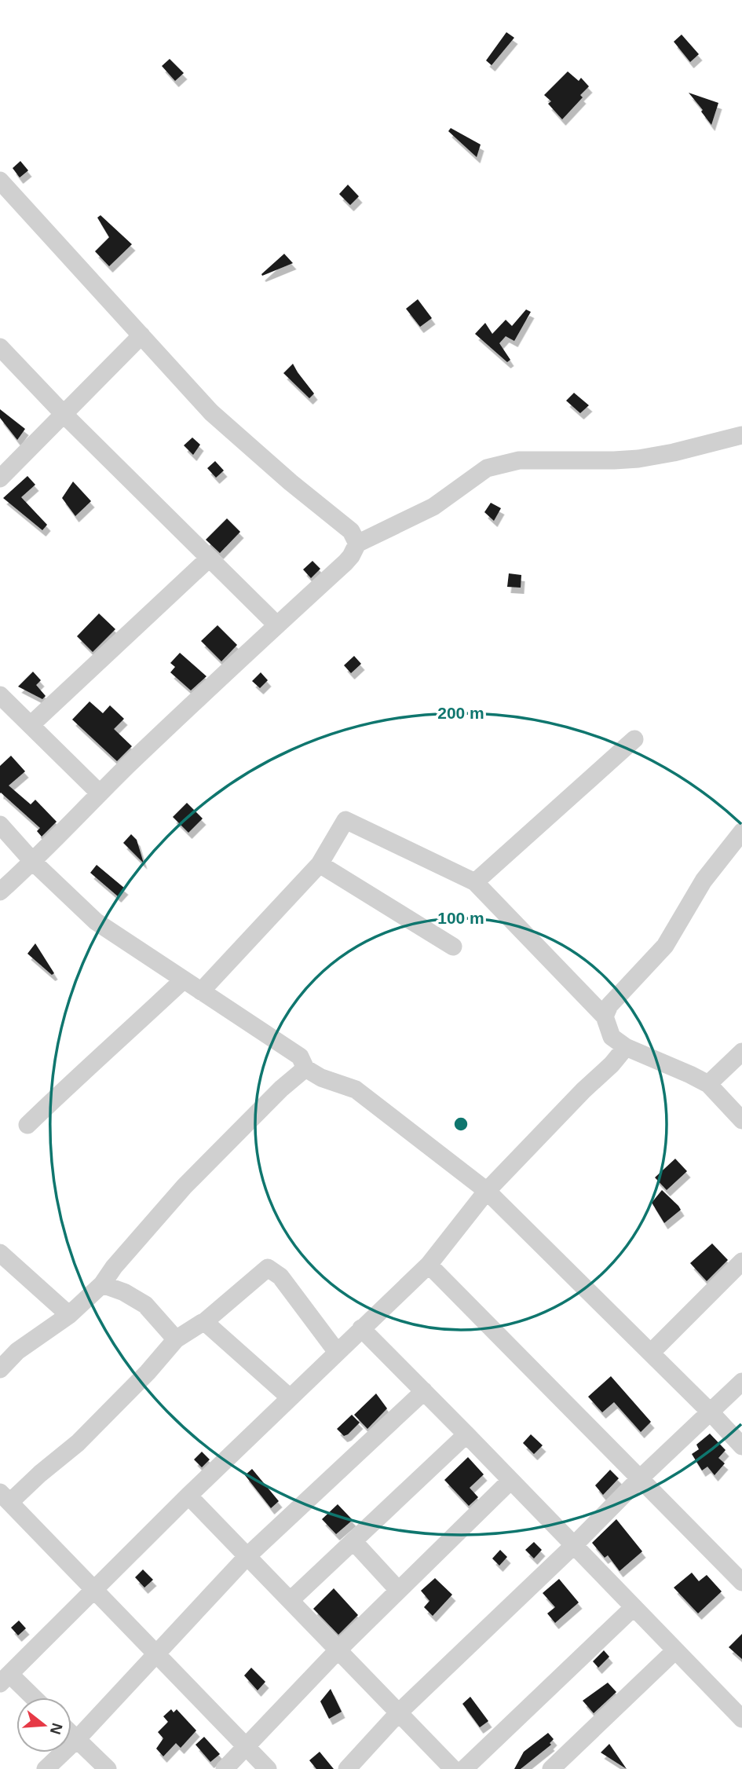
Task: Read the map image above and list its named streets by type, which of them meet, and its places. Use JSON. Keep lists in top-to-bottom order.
{
  "north": "right",
  "rings": ["200 m", "100 m"]
}
